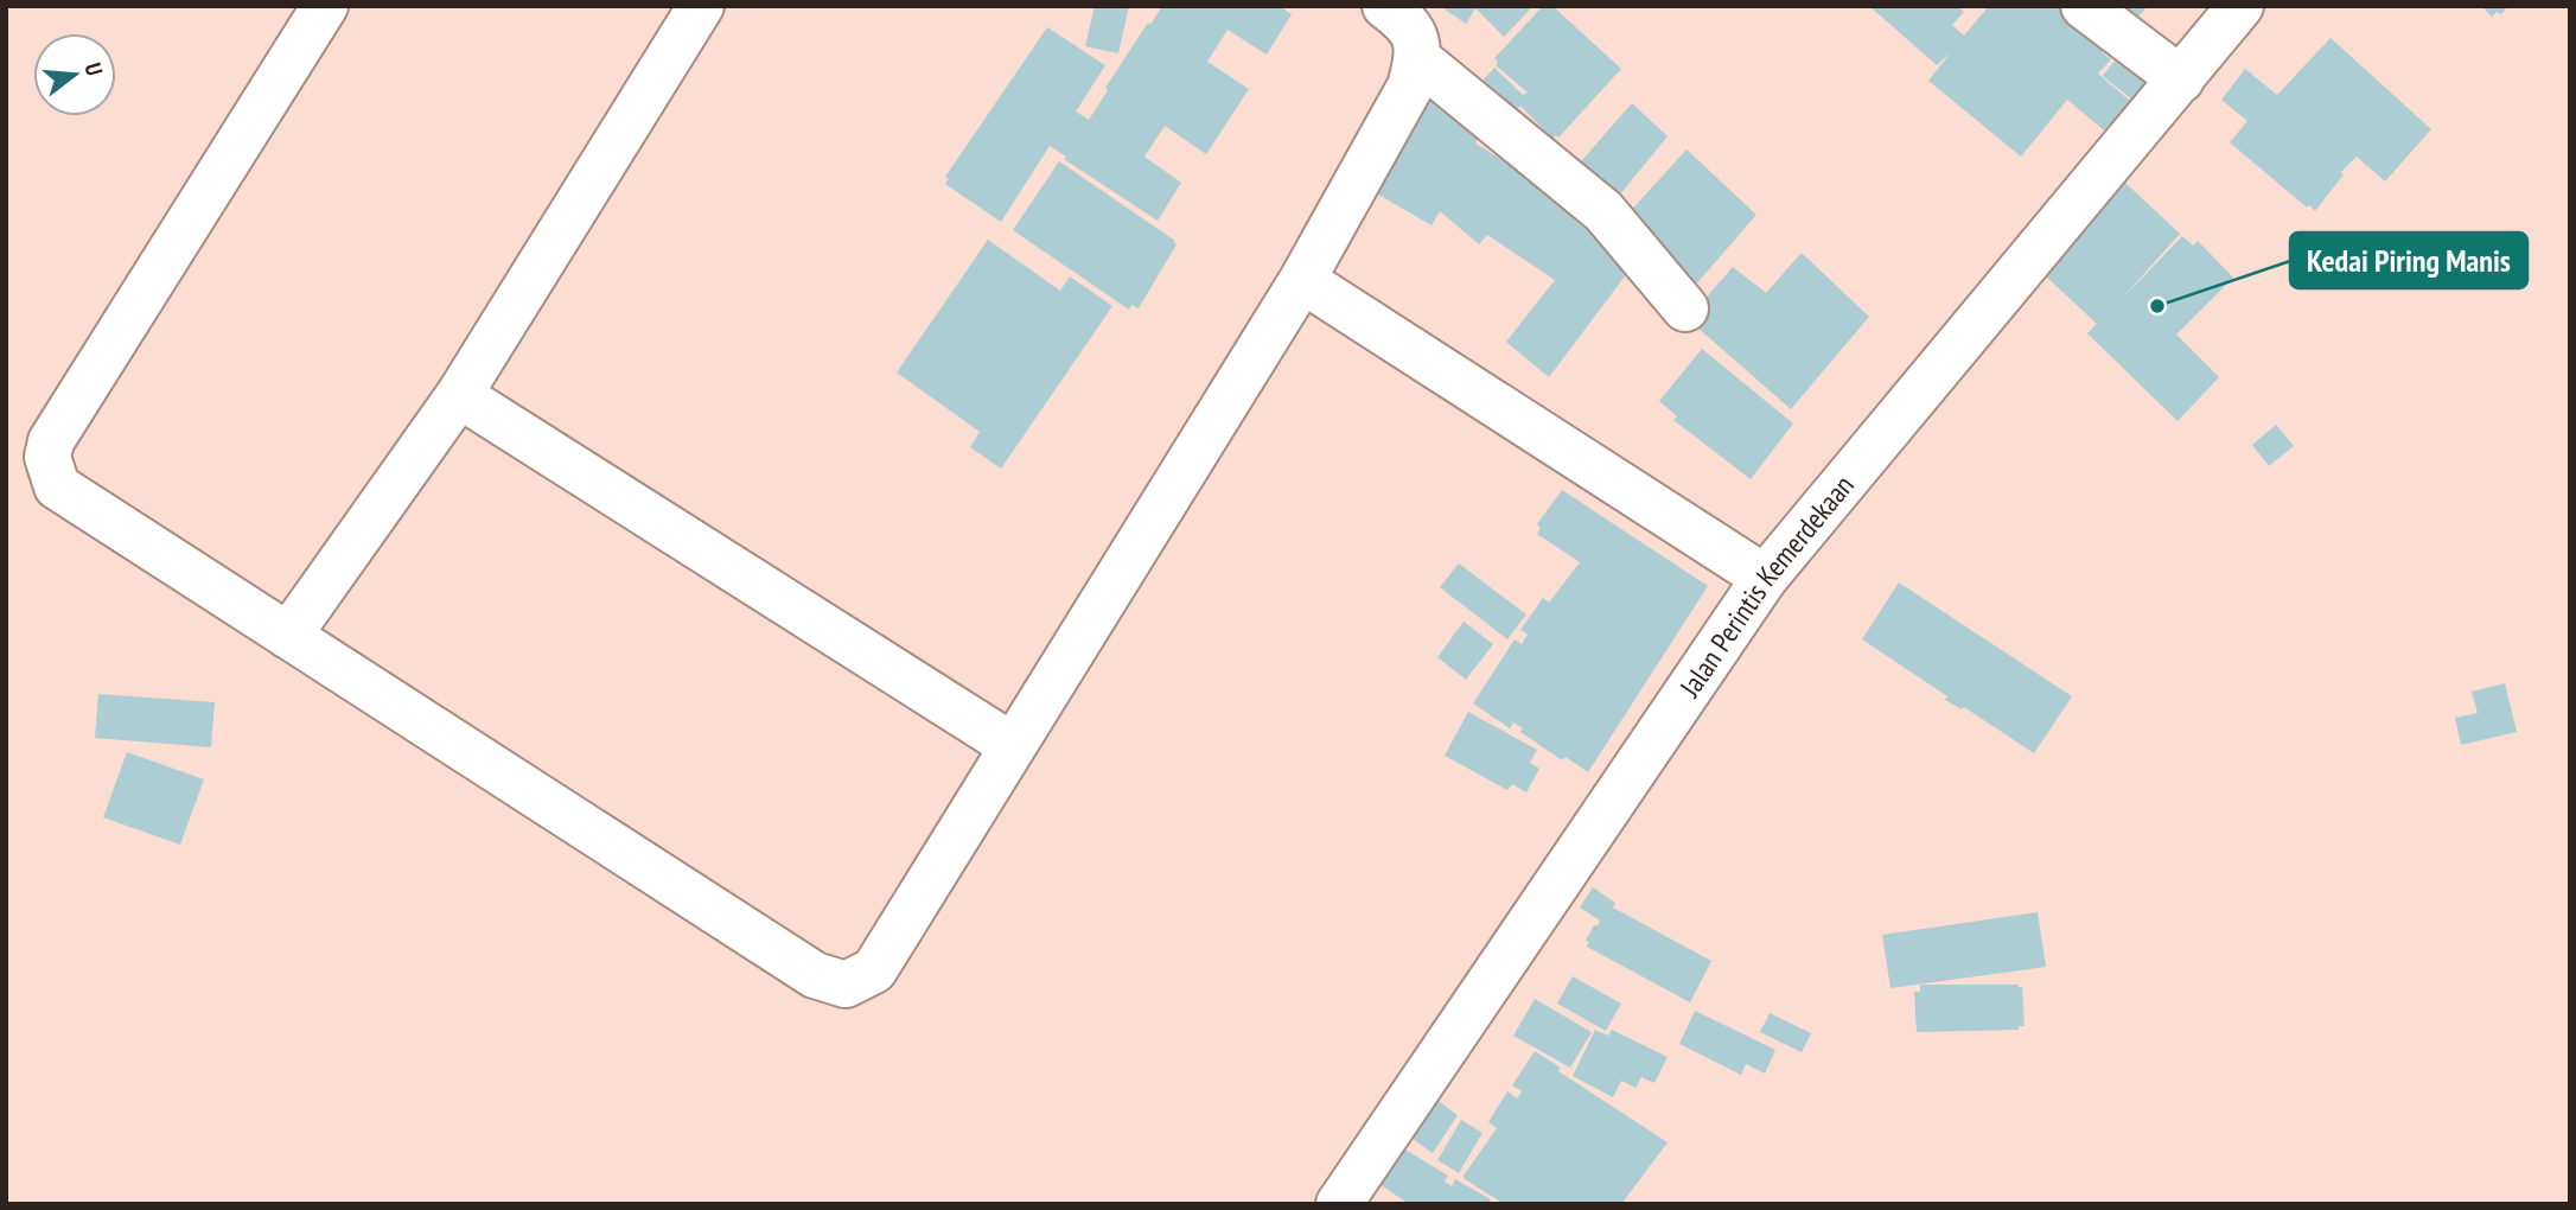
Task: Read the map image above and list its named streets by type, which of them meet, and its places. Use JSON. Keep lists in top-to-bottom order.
{
  "streets": {
    "street": ["Jalan Perintis Kemerdekaan"]
  },
  "places": ["Kedai Piring Manis"],
  "north": "right"
}
